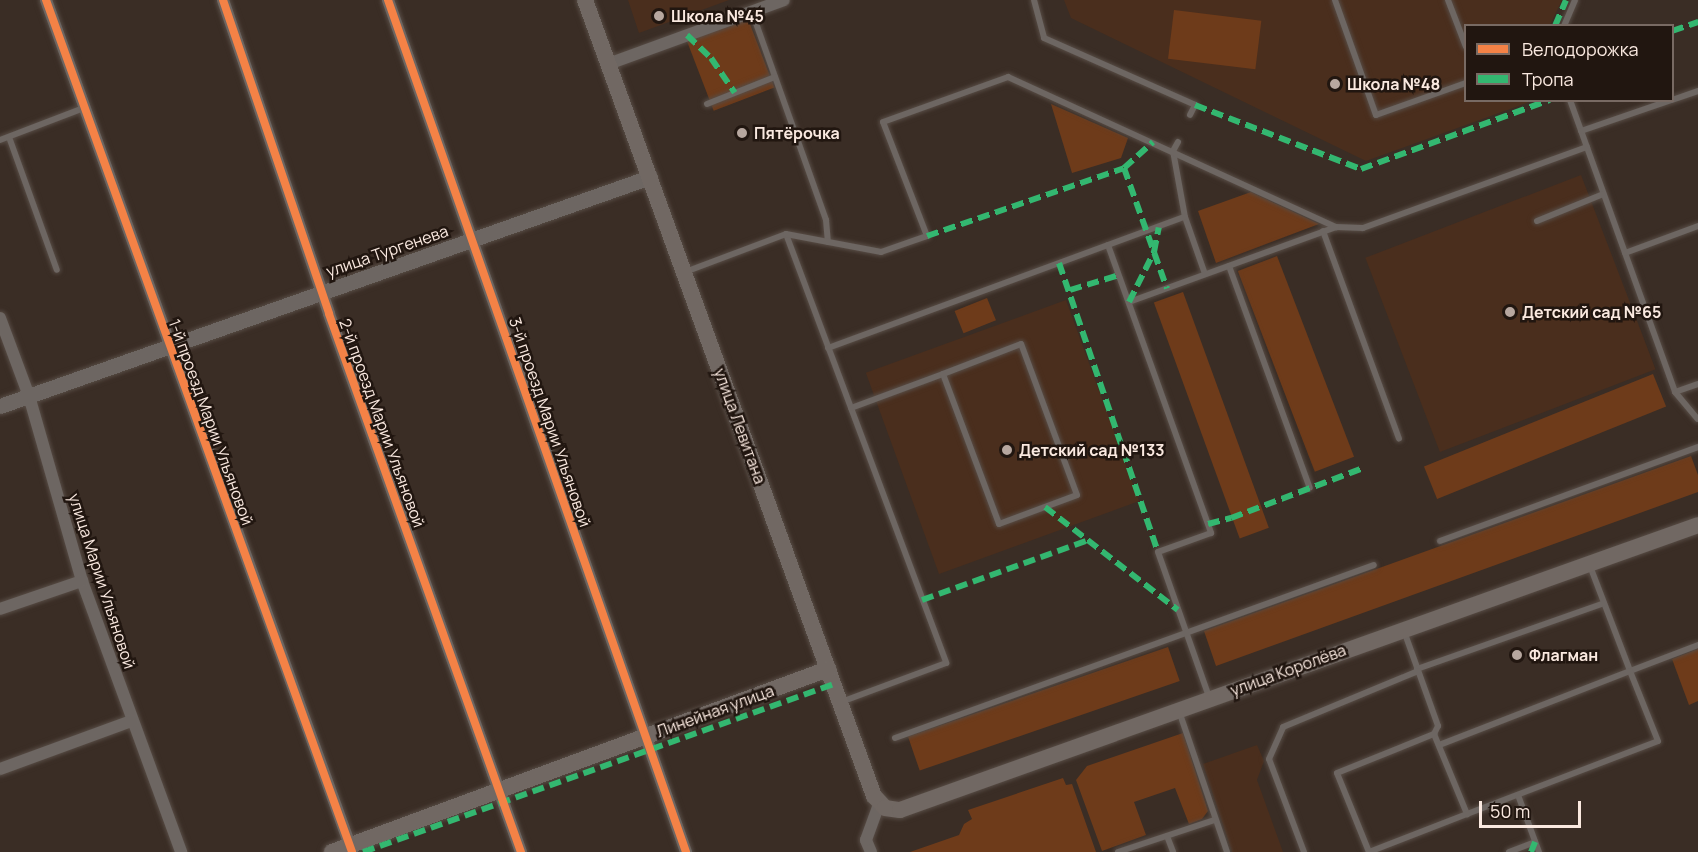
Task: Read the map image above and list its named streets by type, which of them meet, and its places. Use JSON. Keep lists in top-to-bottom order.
{
  "streets": {
    "main road": ["улица Левитана", "улица Королёва", "Линейная улица"],
    "street": [
      "улица Тургенева",
      "1-й проезд Марии Ульяновой",
      "3-й проезд Марии Ульяновой",
      "2-й проезд Марии Ульяновой",
      "улица Марии Ульяновой"
    ]
  },
  "crossings": [
    ["улица Тургенева", "1-й проезд Марии Ульяновой"],
    ["улица Тургенева", "3-й проезд Марии Ульяновой"],
    ["улица Тургенева", "2-й проезд Марии Ульяновой"],
    ["улица Тургенева", "улица Левитана"],
    ["улица Тургенева", "улица Марии Ульяновой"],
    ["1-й проезд Марии Ульяновой", "Линейная улица"],
    ["3-й проезд Марии Ульяновой", "Линейная улица"],
    ["2-й проезд Марии Ульяновой", "Линейная улица"],
    ["улица Левитана", "улица Королёва"],
    ["улица Левитана", "Линейная улица"]
  ],
  "places": [
    "Школа №45",
    "Школа №48",
    "Пятёрочка",
    "Детский сад №65",
    "Детский сад №133",
    "Флагман"
  ],
  "legend": ["Велодорожка", "Тропа"],
  "scale_bar": "50 m"
}
